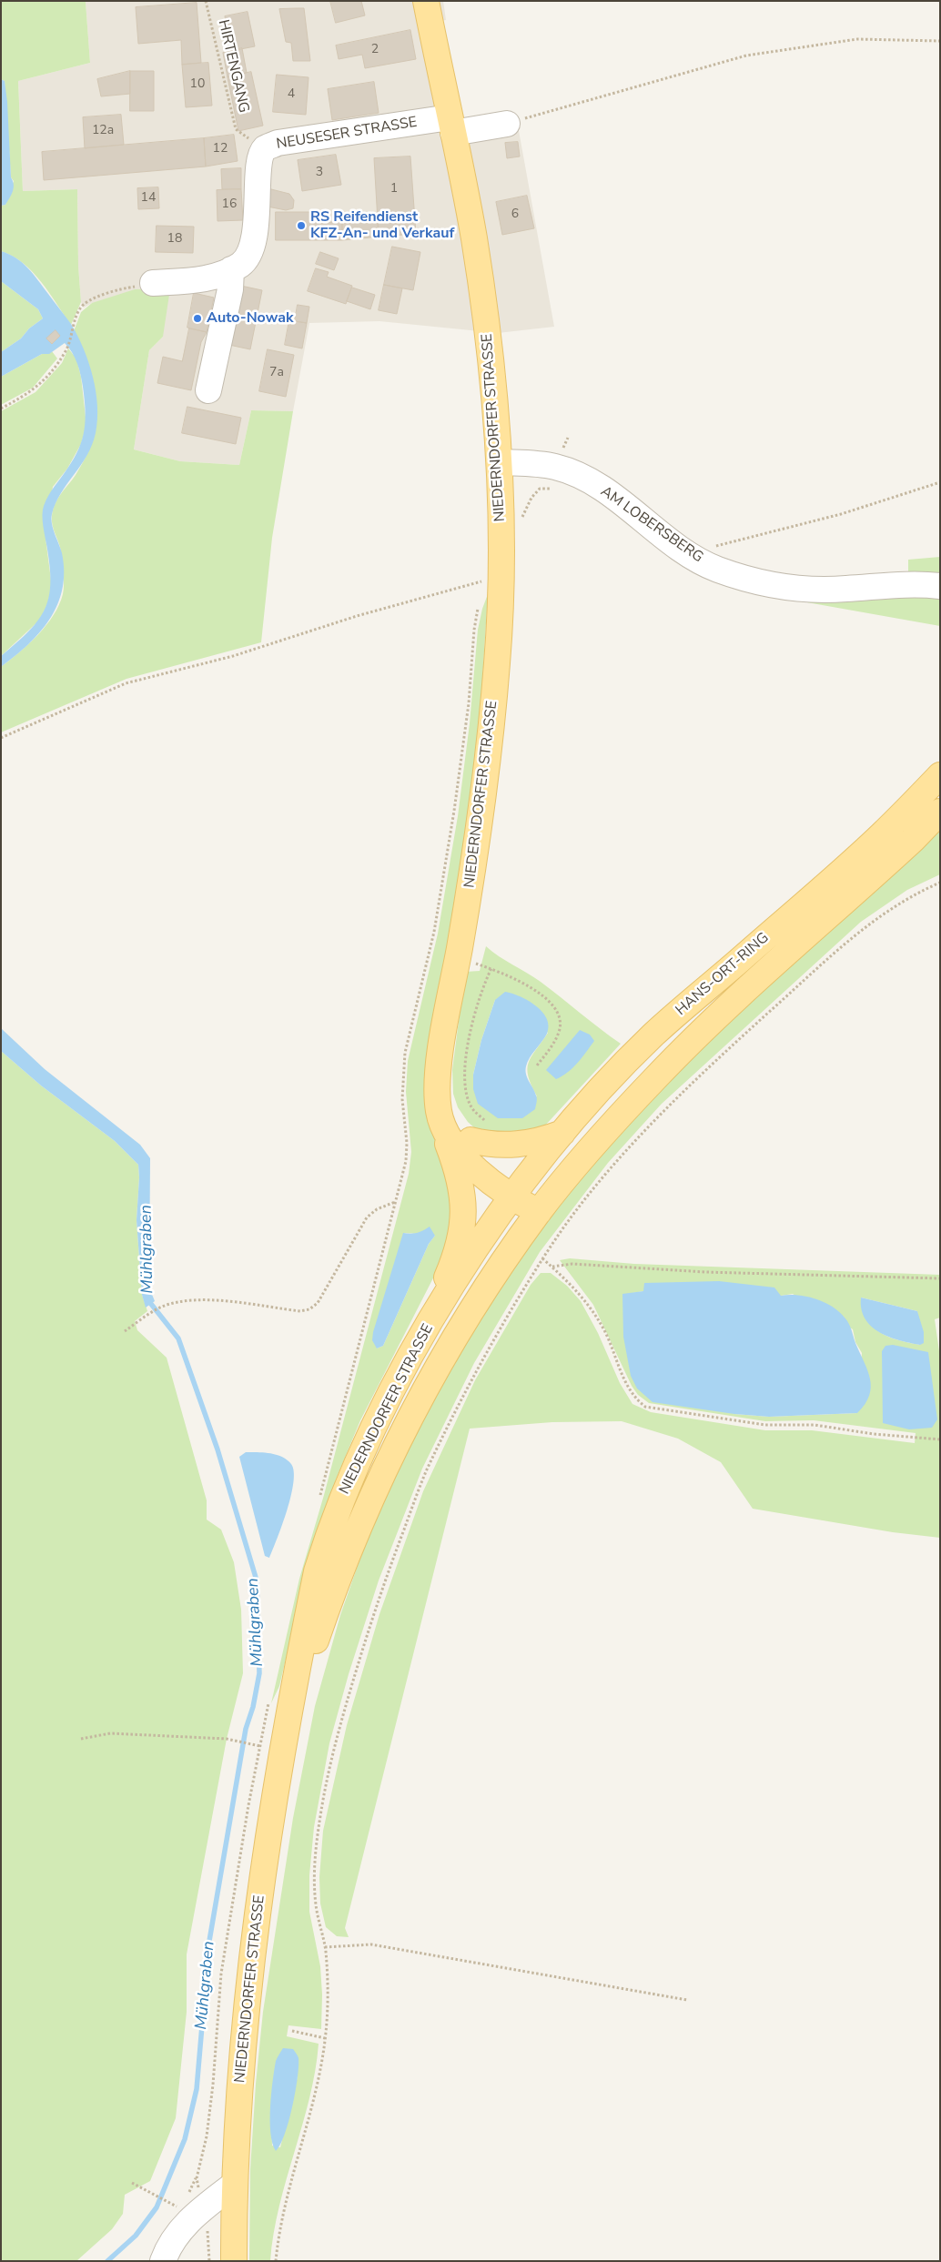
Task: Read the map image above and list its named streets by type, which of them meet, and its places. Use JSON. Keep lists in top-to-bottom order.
{
  "streets": {
    "main road": ["NIEDERNDORFER STRASSE", "HANS-ORT-RING"],
    "street": ["NEUSESER STRASSE", "AM LOBERSBERG"],
    "path": ["HIRTENGANG"]
  },
  "crossings": [
    ["HIRTENGANG", "NEUSESER STRASSE"],
    ["NEUSESER STRASSE", "NIEDERNDORFER STRASSE"],
    ["NIEDERNDORFER STRASSE", "AM LOBERSBERG"],
    ["NIEDERNDORFER STRASSE", "HANS-ORT-RING"]
  ],
  "water": ["Mühlgraben"],
  "places": ["RS Reifendienst KFZ-An- und Verkauf", "Auto-Nowak"],
  "house_numbers": [
    "2",
    "10",
    "4",
    "12a",
    "12",
    "3",
    "1",
    "14",
    "16",
    "6",
    "18",
    "7a"
  ]
}
